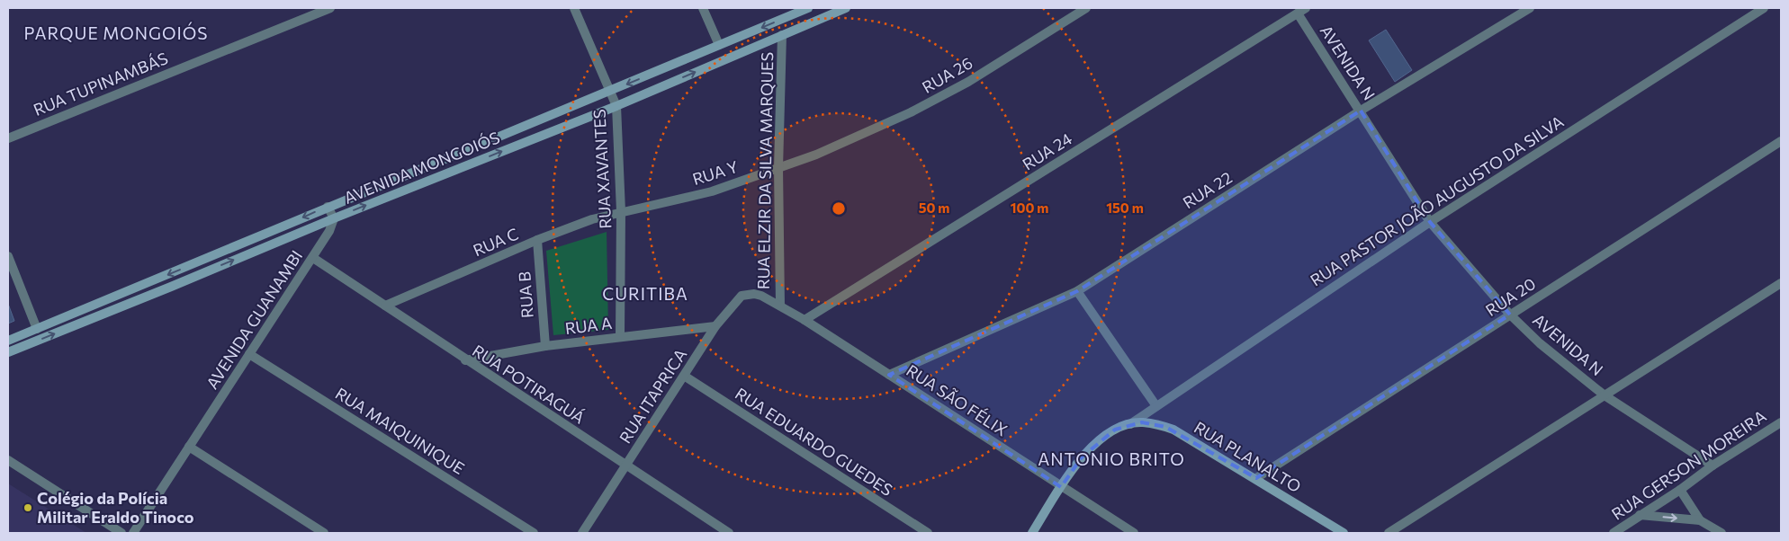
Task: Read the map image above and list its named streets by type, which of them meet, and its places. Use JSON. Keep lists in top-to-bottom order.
{
  "streets": {
    "street": [
      "AVENIDA N",
      "RUA 26",
      "RUA TUPINAMBÁS",
      "RUA 24",
      "AVENIDA MONGOIÓS",
      "RUA XAVANTES",
      "RUA ELZIR DA SILVA MARQUES",
      "RUA Y",
      "RUA 22",
      "RUA PASTOR JOÃO AUGUSTO DA SILVA",
      "RUA C",
      "RUA B",
      "RUA 20",
      "AVENIDA GUANAMBI",
      "RUA A",
      "RUA POTIRAGUÁ",
      "RUA ITAPRICA",
      "RUA SÃO FÉLIX",
      "RUA MAIQUINIQUE",
      "RUA EDUARDO GUEDES",
      "RUA PLANALTO",
      "RUA GERSON MOREIRA"
    ]
  },
  "crossings": [
    ["AVENIDA N", "RUA 24"],
    ["AVENIDA N", "RUA 22"],
    ["AVENIDA N", "RUA PASTOR JOÃO AUGUSTO DA SILVA"],
    ["AVENIDA N", "RUA 20"],
    ["AVENIDA N", "RUA GERSON MOREIRA"],
    ["RUA 26", "RUA Y"],
    ["RUA 24", "RUA SÃO FÉLIX"],
    ["AVENIDA MONGOIÓS", "RUA XAVANTES"],
    ["AVENIDA MONGOIÓS", "RUA ELZIR DA SILVA MARQUES"],
    ["AVENIDA MONGOIÓS", "AVENIDA GUANAMBI"],
    ["RUA XAVANTES", "RUA Y"],
    ["RUA XAVANTES", "RUA C"],
    ["RUA XAVANTES", "RUA A"],
    ["RUA ELZIR DA SILVA MARQUES", "RUA Y"],
    ["RUA ELZIR DA SILVA MARQUES", "RUA SÃO FÉLIX"],
    ["RUA Y", "RUA C"],
    ["RUA 22", "RUA SÃO FÉLIX"],
    ["RUA PASTOR JOÃO AUGUSTO DA SILVA", "RUA PLANALTO"],
    ["RUA C", "RUA B"],
    ["RUA C", "RUA POTIRAGUÁ"],
    ["RUA B", "RUA A"],
    ["RUA 20", "RUA PLANALTO"],
    ["AVENIDA GUANAMBI", "RUA POTIRAGUÁ"],
    ["AVENIDA GUANAMBI", "RUA MAIQUINIQUE"],
    ["RUA A", "RUA POTIRAGUÁ"],
    ["RUA A", "RUA ITAPRICA"],
    ["RUA POTIRAGUÁ", "RUA ITAPRICA"],
    ["RUA ITAPRICA", "RUA SÃO FÉLIX"],
    ["RUA ITAPRICA", "RUA EDUARDO GUEDES"]
  ],
  "districts": ["PARQUE MONGOIÓS", "CURITIBA", "ANTONIO BRITO"],
  "places": ["Colégio da Polícia Militar Eraldo Tinoco"],
  "rings": ["50 m", "100 m", "150 m"]
}
